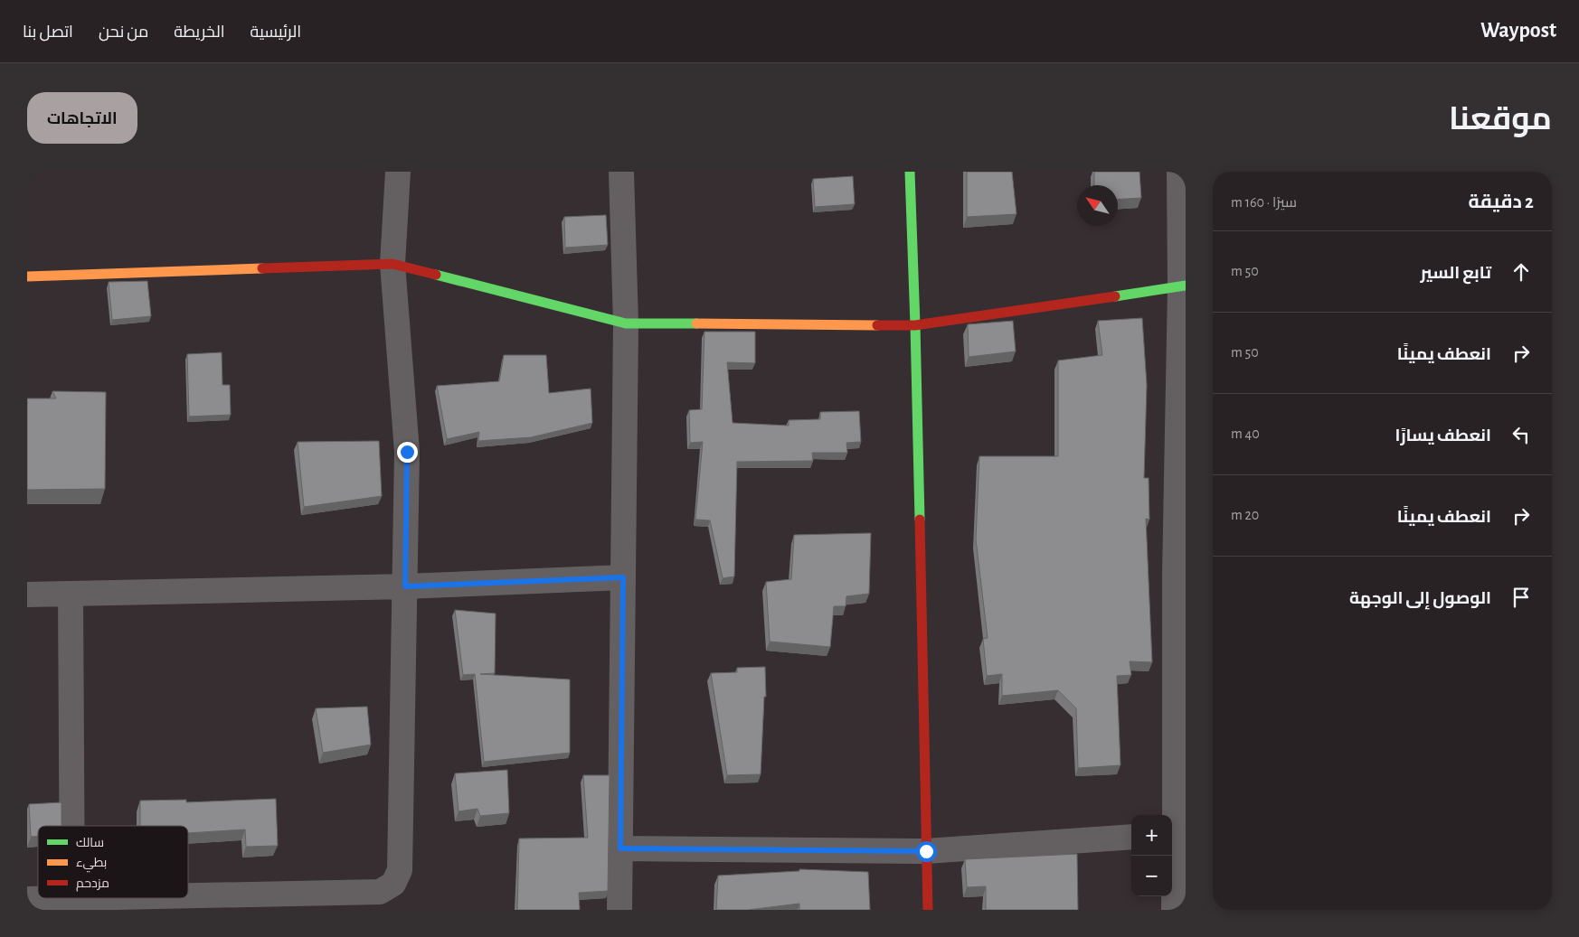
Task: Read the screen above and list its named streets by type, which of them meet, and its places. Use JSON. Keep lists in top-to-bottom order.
{
  "legend": ["سالك", "بطيء", "مزدحم"],
  "north": "top left",
  "page": {
    "header": "Waypost",
    "nav": [
      "الرئيسية",
      "الخريطة",
      "من نحن",
      "اتصل بنا"
    ],
    "title": "موقعنا",
    "buttons": "الاتجاهات",
    "heading": ["2 دقيقة", "سيرًا · 160 m"],
    "list": [
      ["تابع السير", "50 m"],
      ["انعطف يمينًا", "50 m"],
      ["انعطف يسارًا", "40 m"],
      ["انعطف يمينًا", "20 m"],
      "الوصول إلى الوجهة"
    ],
    "map_buttons": ["+", "−"]
  }
}
